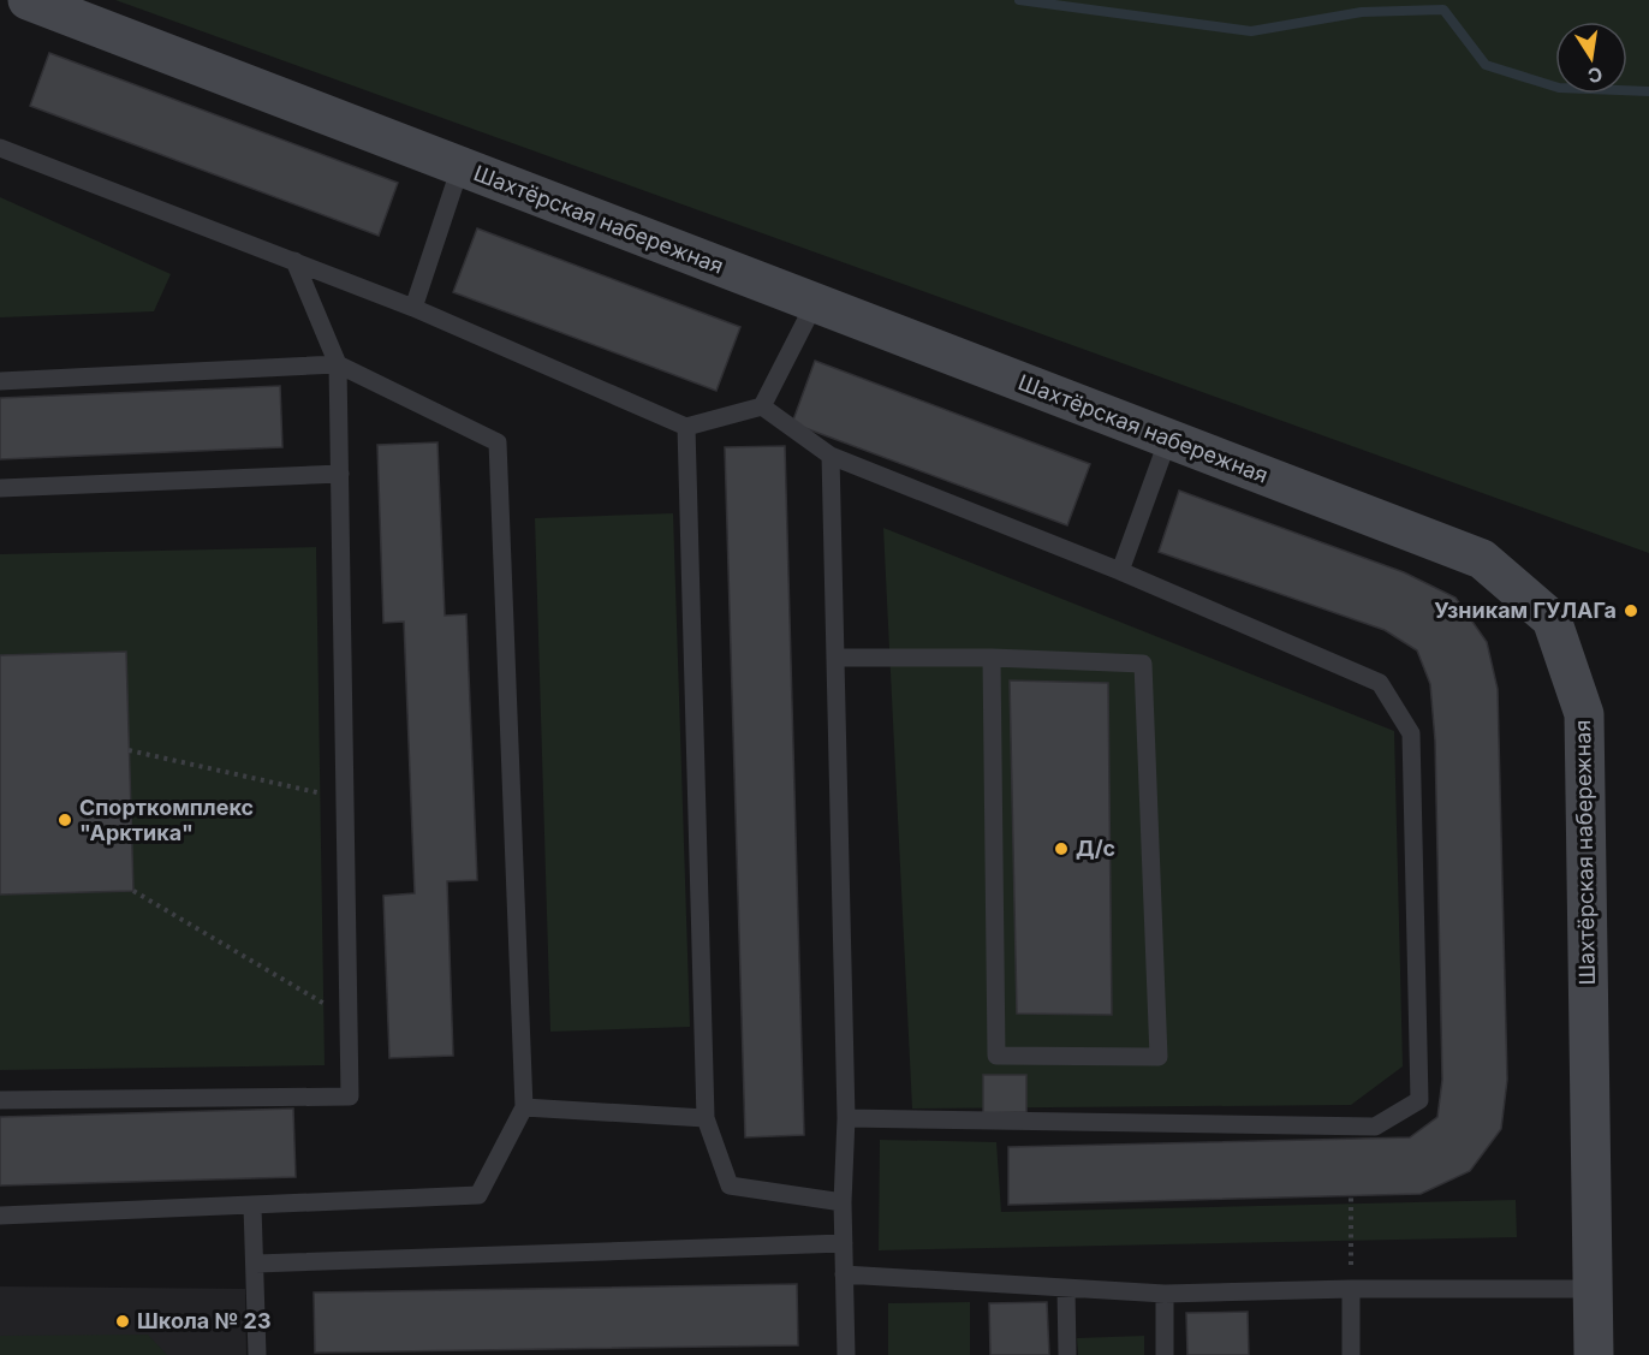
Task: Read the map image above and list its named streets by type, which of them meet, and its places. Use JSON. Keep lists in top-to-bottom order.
{
  "streets": {
    "street": ["Шахтёрская набережная"]
  },
  "places": [
    "Узникам ГУЛАГа",
    "Спорткомплекс \"Арктика\"",
    "Д/с",
    "Школа № 23"
  ],
  "north": "bottom"
}
